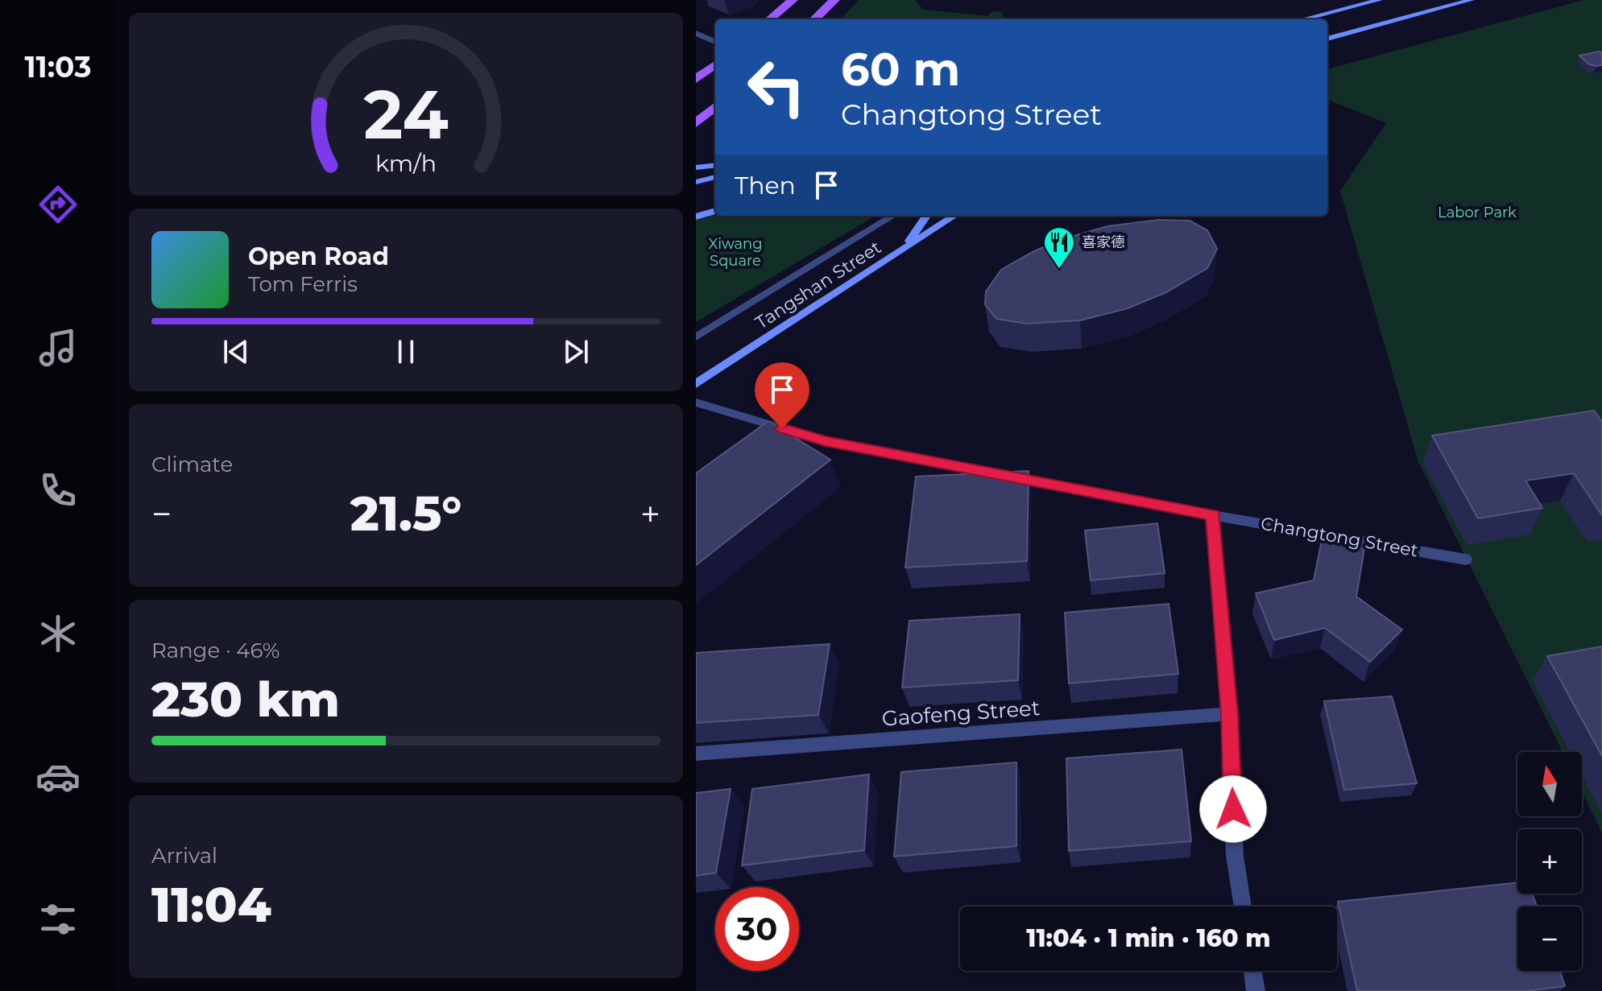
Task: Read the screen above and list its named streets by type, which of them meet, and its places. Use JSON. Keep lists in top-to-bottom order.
{
  "streets": {
    "main road": ["Tangshan Street"],
    "street": ["Changtong Street", "Gaofeng Street"]
  },
  "parks": ["Labor Park", "Xiwang Square"],
  "places": {
    "restaurant": ["喜家德"]
  },
  "north": "top",
  "page": {
    "tabs": "11:03",
    "turn": ["60 m", "Changtong Street"],
    "then": "Then",
    "song": ["Open Road", "Tom Ferris"],
    "tile": [
      "Climate",
      ["Range · 46%", "230 km"],
      ["Arrival", "11:04"]
    ],
    "heat": ["−", "21.5°", "+"],
    "map_buttons": ["+", "−"],
    "limit": "30",
    "trip": "11:04 · 1 min · 160 m",
    "gauge": ["24", "km/h"]
  }
}
